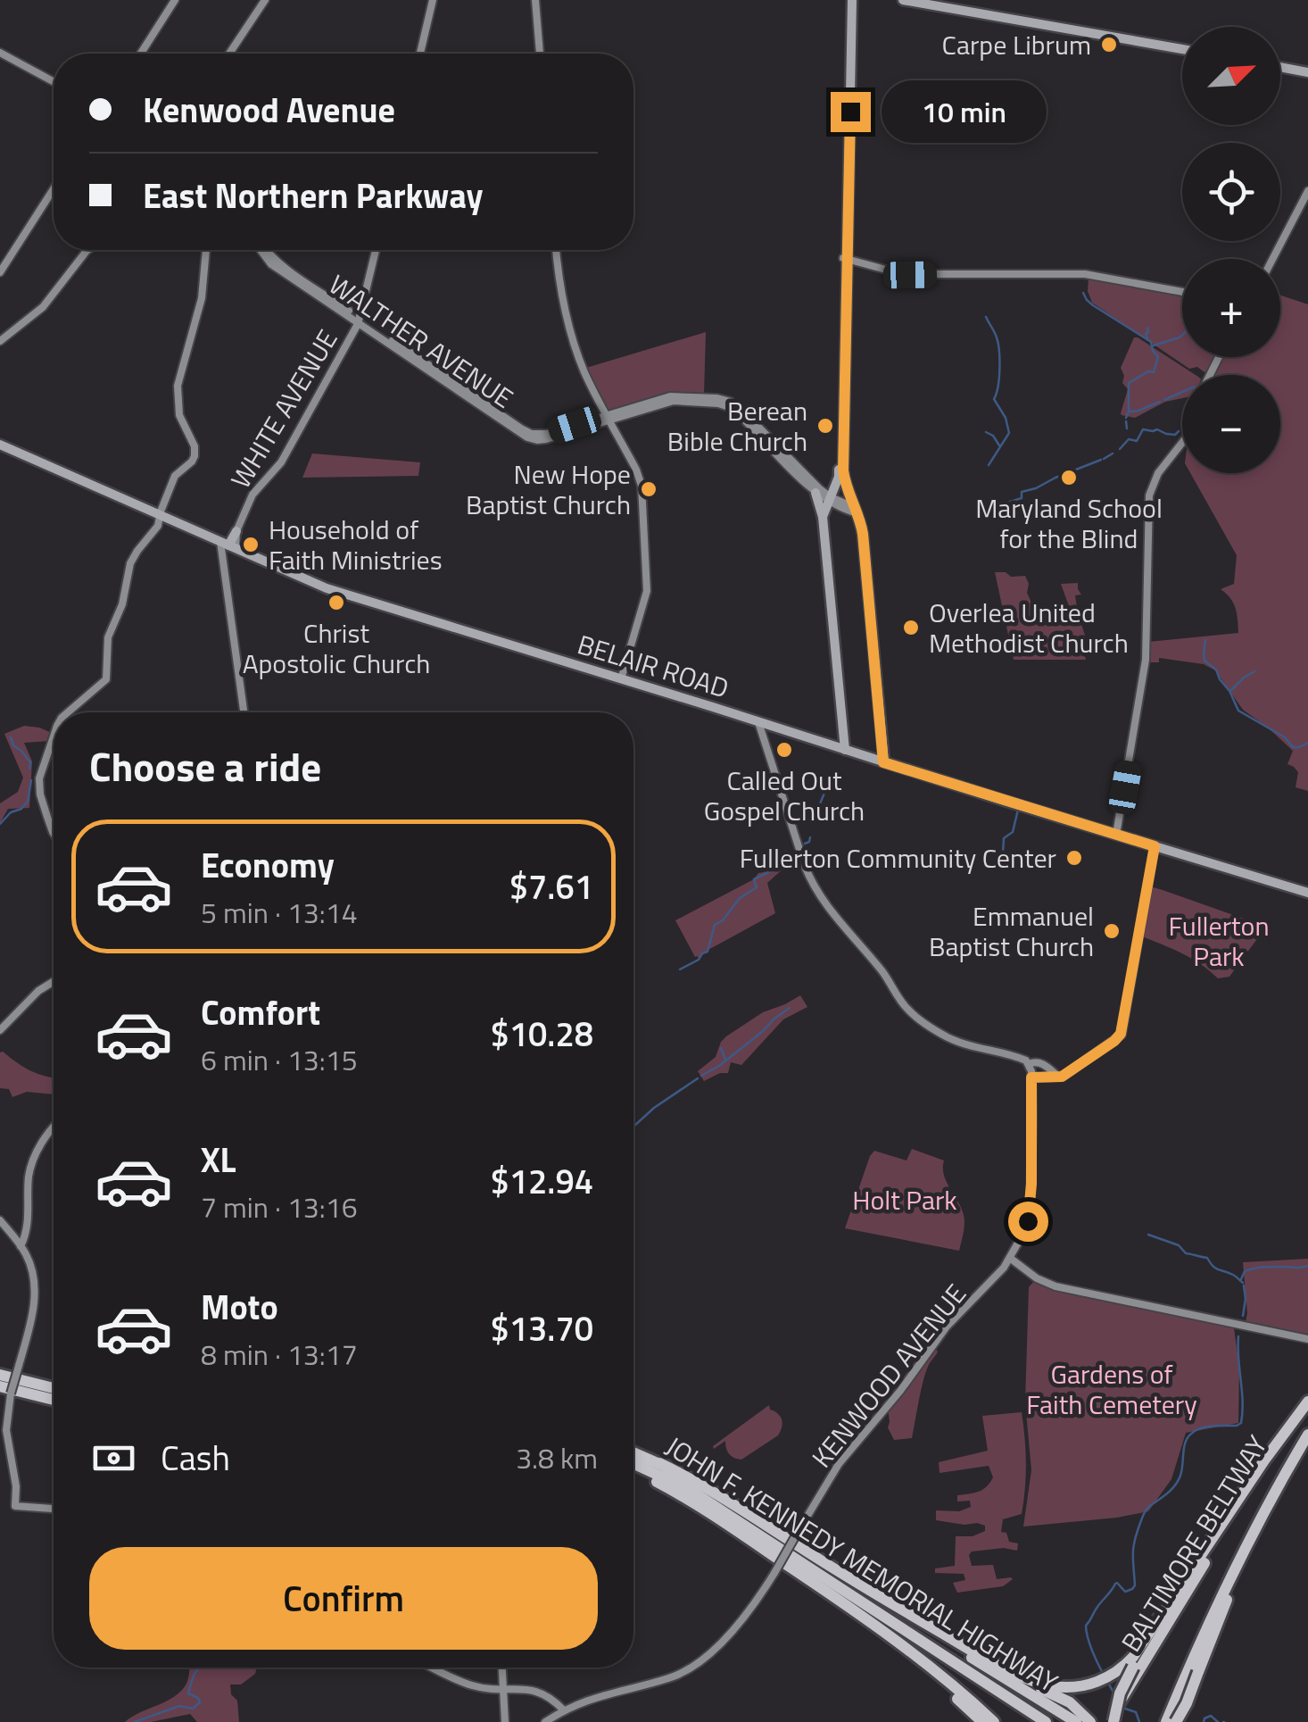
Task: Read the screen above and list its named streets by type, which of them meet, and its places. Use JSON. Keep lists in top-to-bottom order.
{
  "streets": {
    "highway": ["BALTIMORE BELTWAY", "JOHN F. KENNEDY MEMORIAL HIGHWAY"],
    "main road": [
      "WALTHER AVENUE",
      "WHITE AVENUE",
      "BELAIR ROAD",
      "KENWOOD AVENUE"
    ]
  },
  "crossings": [
    ["WALTHER AVENUE", "WHITE AVENUE"]
  ],
  "parks": ["Fullerton Park", "Holt Park", "Gardens of Faith Cemetery"],
  "places": [
    "Carpe Librum",
    "Berean Bible Church",
    "Maryland School for the Blind",
    "New Hope Baptist Church",
    "Household of Faith Ministries",
    "Christ Apostolic Church",
    "Overlea United Methodist Church",
    "Called Out Gospel Church",
    "Fullerton Community Center",
    "Emmanuel Baptist Church"
  ],
  "north": "top right",
  "page": {
    "map_buttons": ["+", "−"],
    "banner": ["Kenwood Avenue", "East Northern Parkway"],
    "bubble": "10 min",
    "heading": "Choose a ride",
    "list": [
      {
        "name": "Economy",
        "note": "5 min · 13:14",
        "value": "$7.61"
      },
      {
        "name": "Comfort",
        "note": "6 min · 13:15",
        "value": "$10.28"
      },
      {
        "name": "XL",
        "note": "7 min · 13:16",
        "value": "$12.94"
      },
      {
        "name": "Moto",
        "note": "8 min · 13:17",
        "value": "$13.70"
      }
    ],
    "pay": ["Cash", "3.8 km"],
    "buttons": "Confirm"
  }
}
